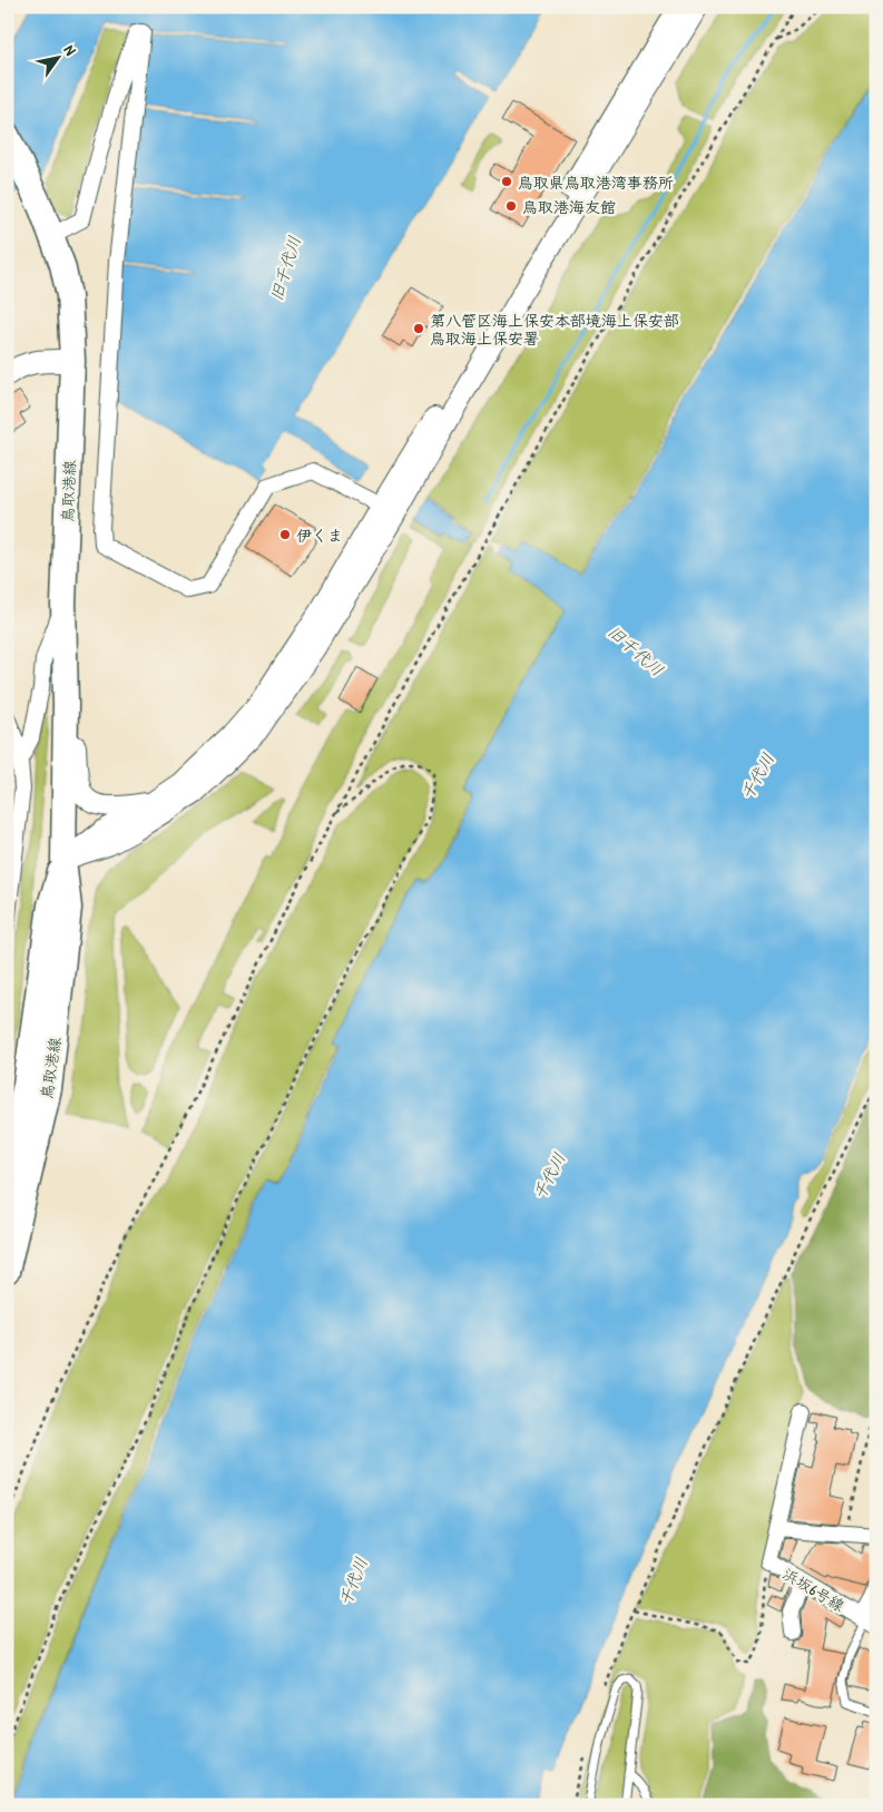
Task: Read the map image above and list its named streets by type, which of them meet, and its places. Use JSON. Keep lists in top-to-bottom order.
{
  "streets": {
    "main road": ["鳥取港線"],
    "street": ["浜坂6号線"]
  },
  "water": ["旧千代川", "千代川"],
  "places": [
    "鳥取県鳥取港湾事務所",
    "鳥取港海友館",
    "第八管区海上保安本部境海上保安部 鳥取海上保安署",
    "伊くま"
  ],
  "north": "top right"
}
